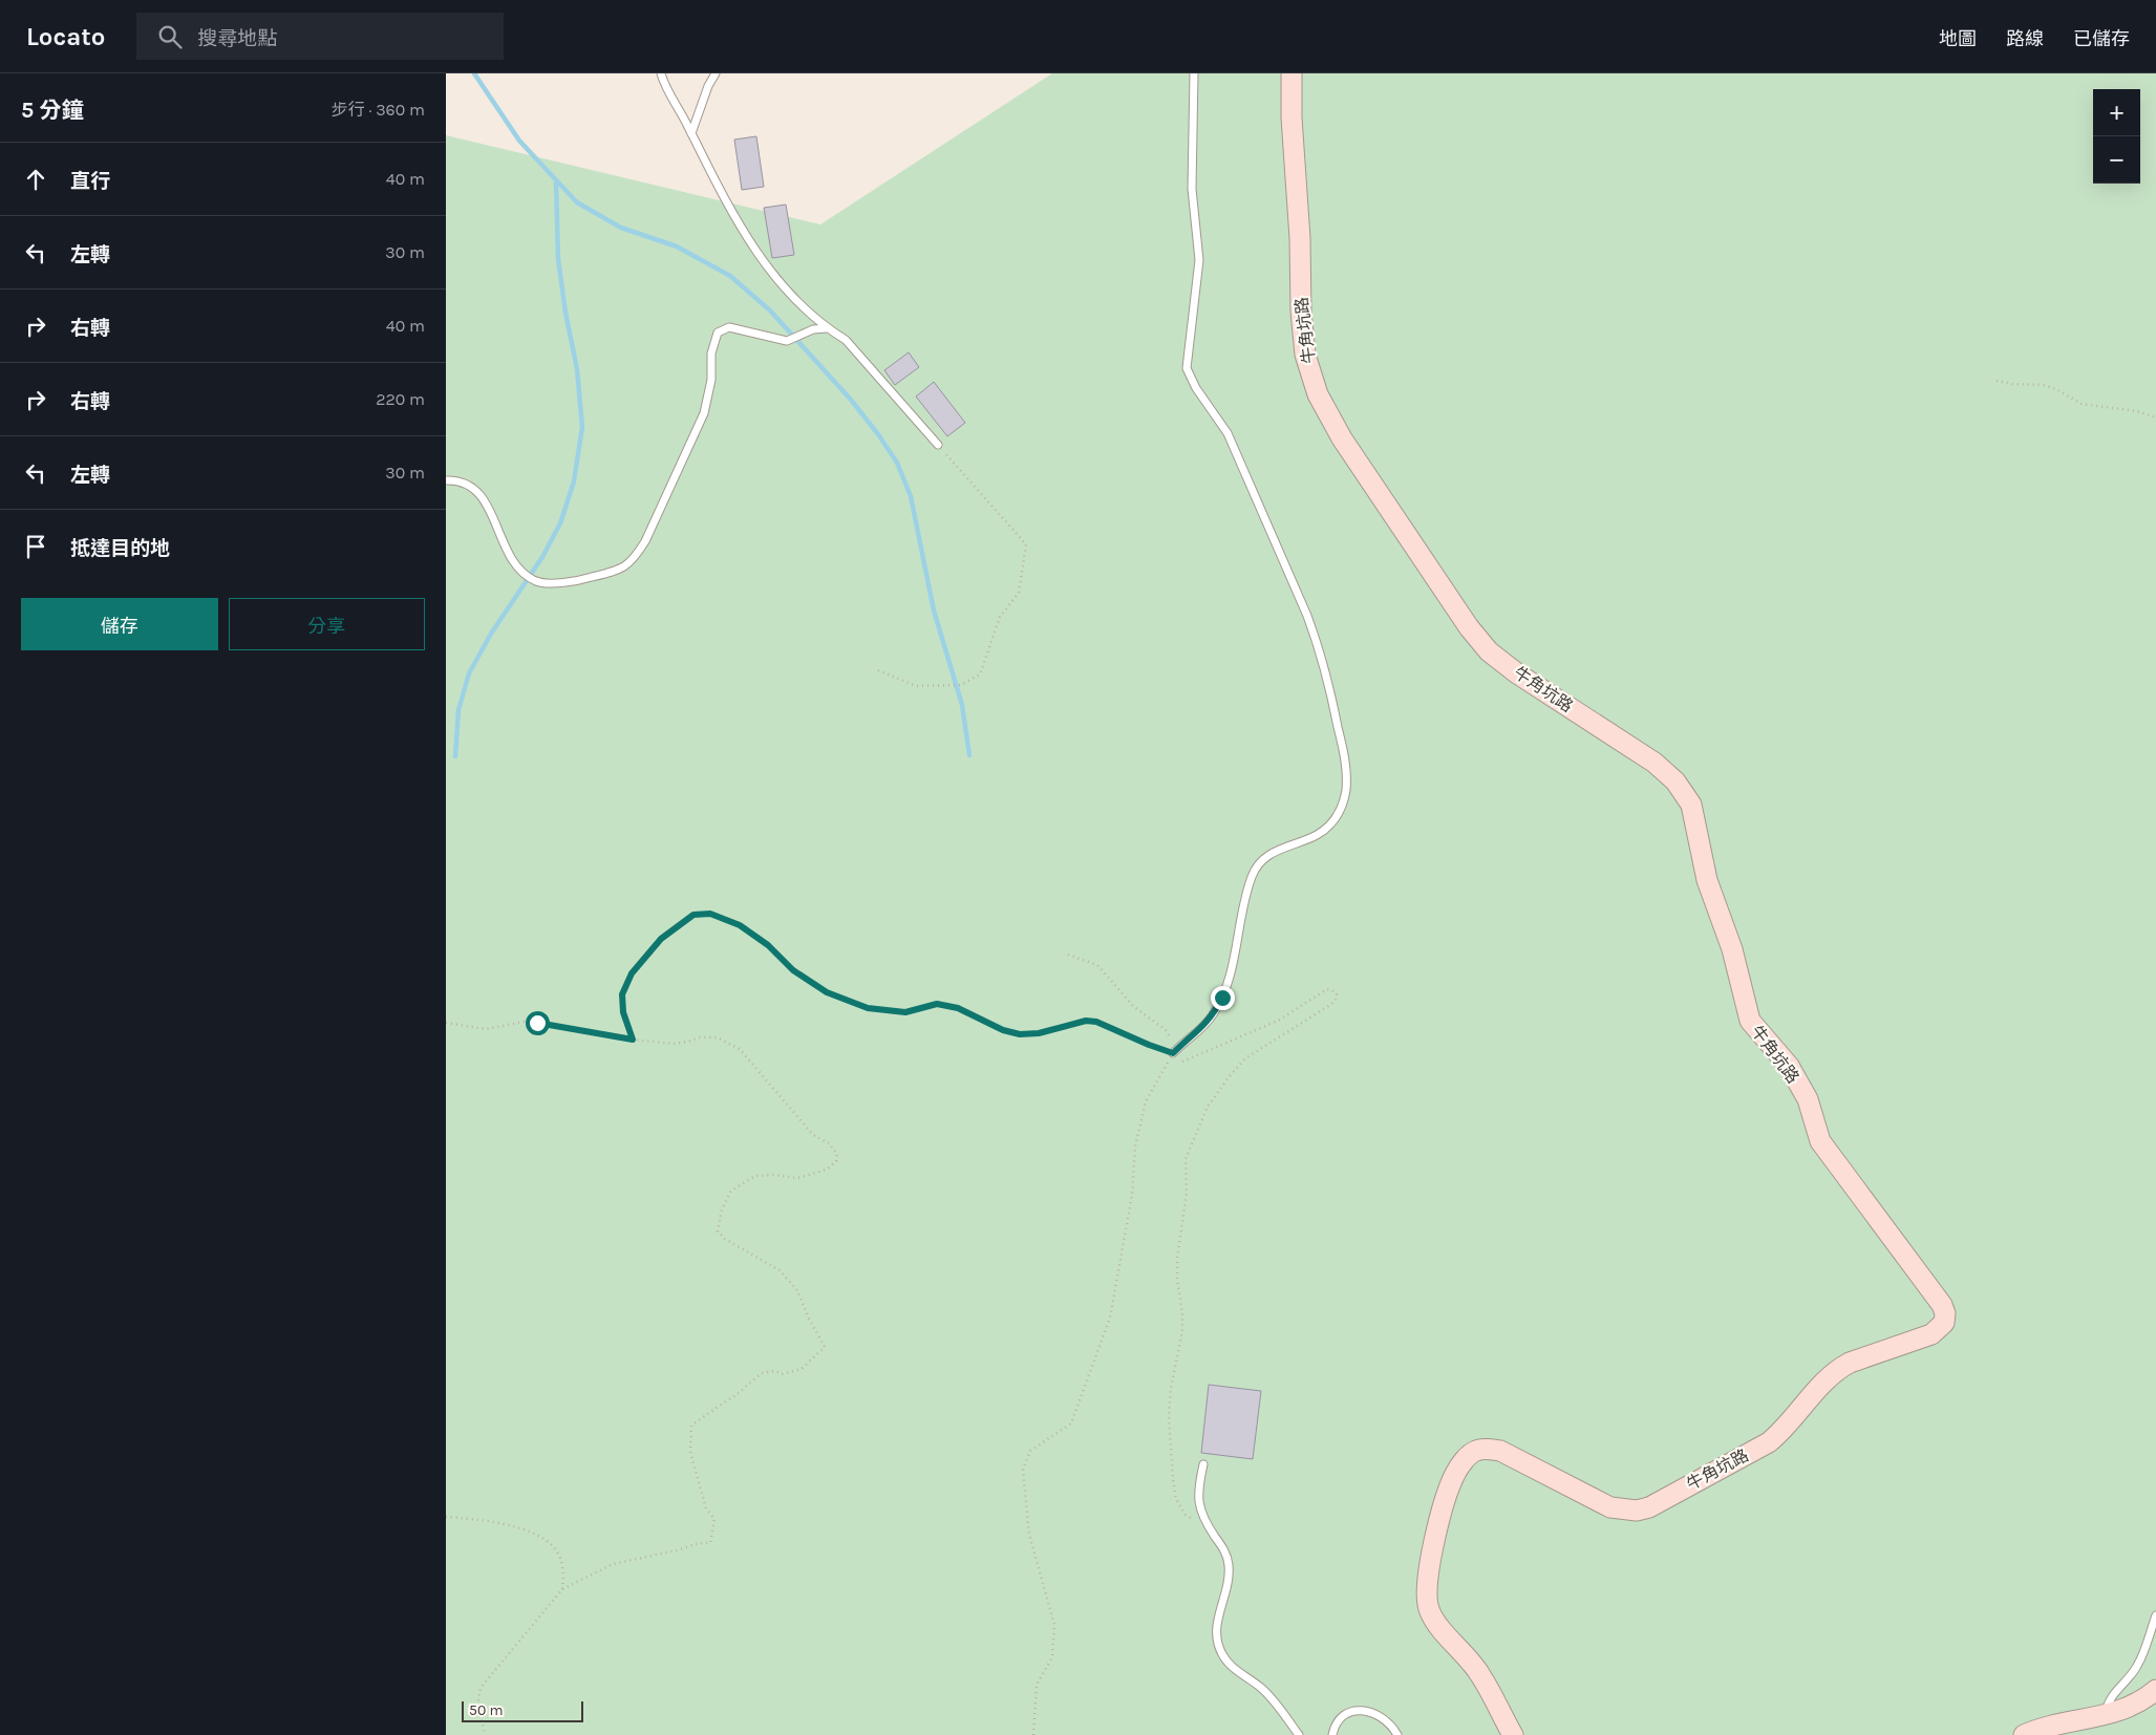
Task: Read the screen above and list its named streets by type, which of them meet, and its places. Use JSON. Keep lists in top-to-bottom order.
{
  "streets": {
    "street": ["牛角坑路"]
  },
  "scale_bar": "50 m",
  "page": {
    "header": "Locato",
    "search": "搜尋地點",
    "nav": ["地圖", "路線", "已儲存"],
    "heading": ["5 分鐘", "步行 · 360 m"],
    "map_buttons": ["+", "−"],
    "list": [
      ["直行", "40 m"],
      ["左轉", "30 m"],
      ["右轉", "40 m"],
      ["右轉", "220 m"],
      ["左轉", "30 m"],
      "抵達目的地"
    ],
    "buttons": ["儲存", "分享"],
    "scale": "50 m"
  }
}
